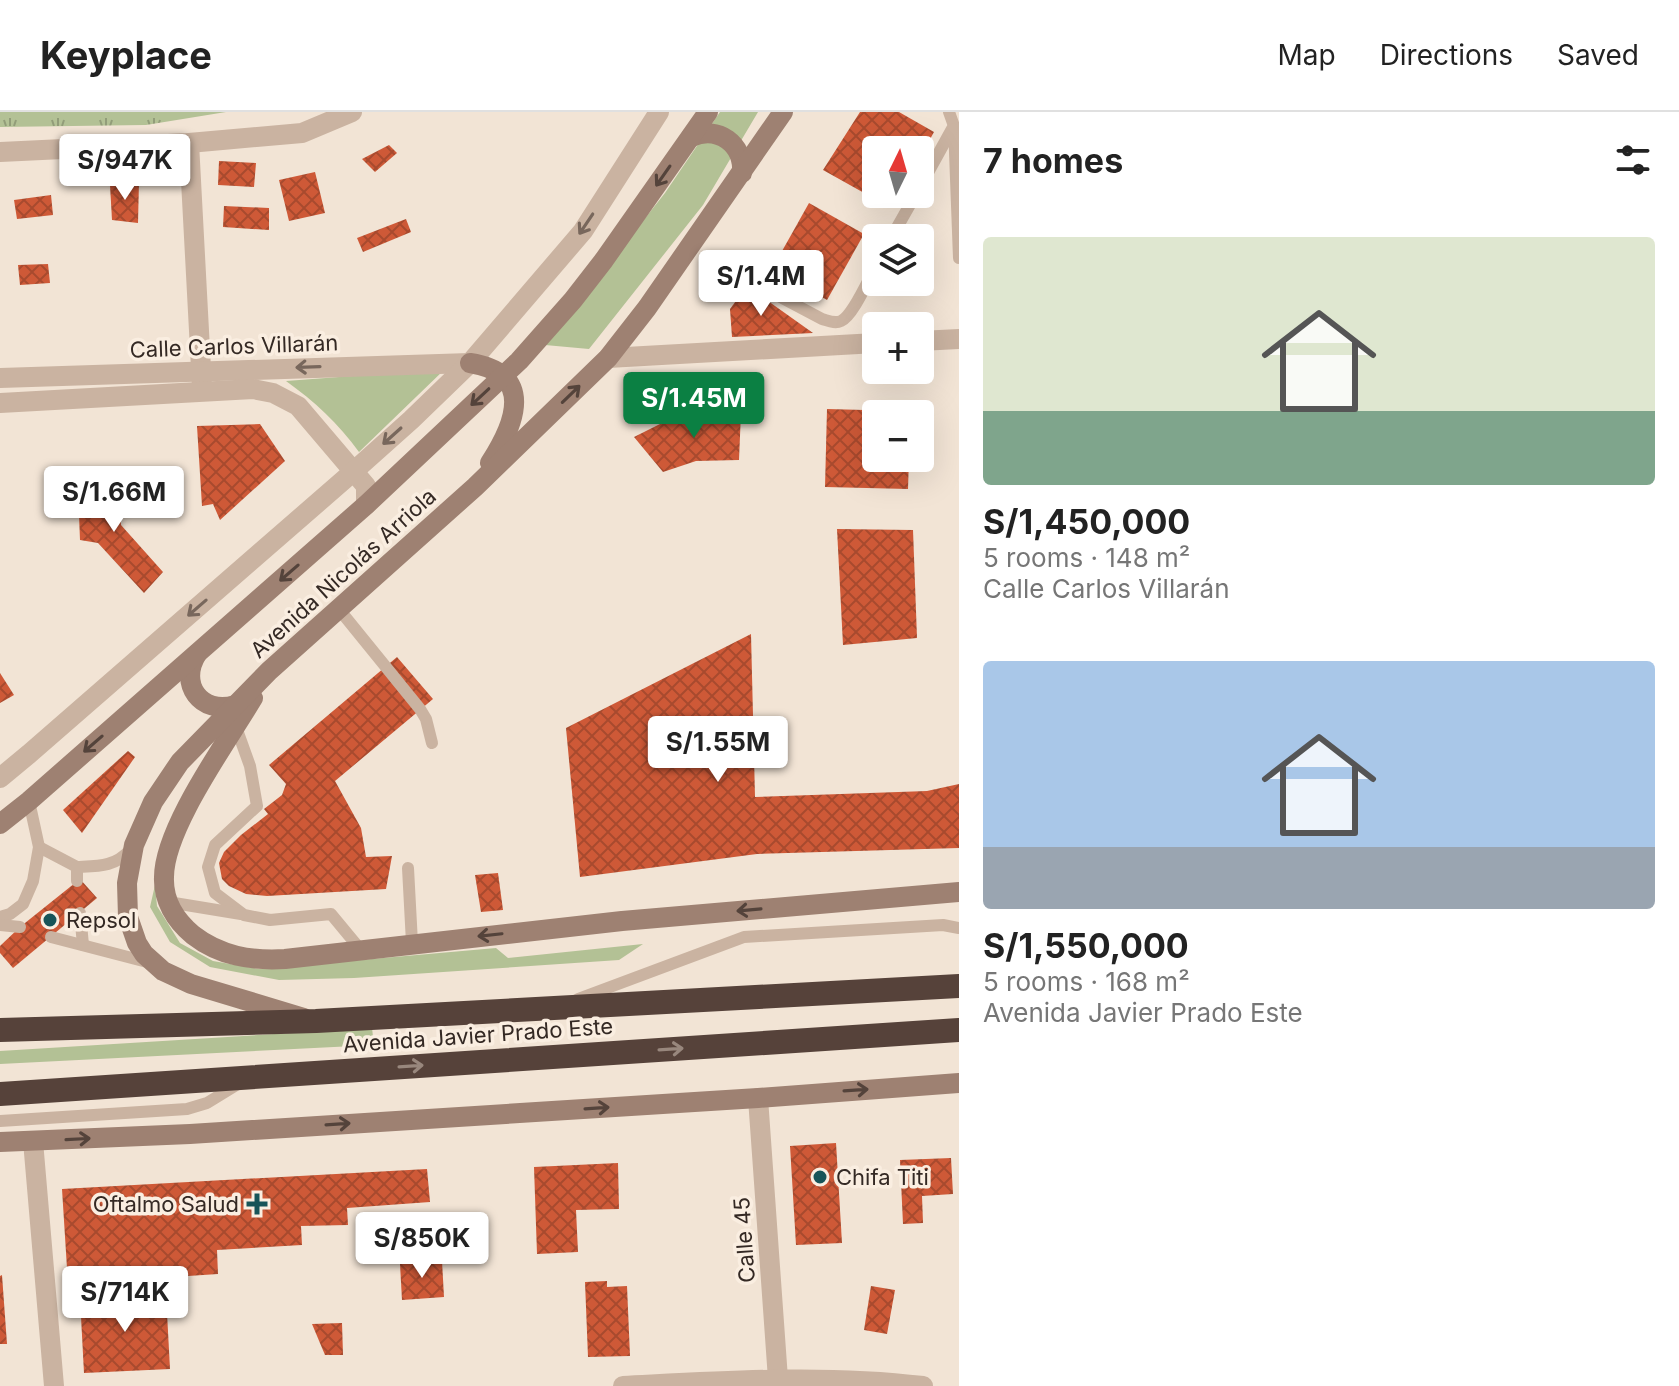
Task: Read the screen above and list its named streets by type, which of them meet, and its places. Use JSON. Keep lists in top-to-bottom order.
{
  "streets": {
    "highway": ["Avenida Javier Prado Este"],
    "main road": ["Avenida Nicolás Arriola"],
    "street": ["Calle Carlos Villarán", "Calle 45"]
  },
  "crossings": [
    ["Calle Carlos Villarán", "Avenida Nicolás Arriola"],
    ["Avenida Nicolás Arriola", "Avenida Javier Prado Este"]
  ],
  "places": {
    "other": ["Repsol", "Chifa Titi"],
    "health": ["Oftalmo Salud"]
  },
  "north": "top",
  "page": {
    "header": "Keyplace",
    "nav": ["Map", "Directions", "Saved"],
    "heading": "7 homes",
    "price": [
      "S/947K",
      "S/1.4M",
      "S/1.45M",
      "S/1.66M",
      "S/1.55M",
      "S/850K",
      "S/714K"
    ],
    "map_buttons": ["+", "−"],
    "list": [
      {
        "name": "S/1,450,000",
        "note": "5 rooms · 148 m² · Calle Carlos Villarán"
      },
      {
        "name": "S/1,550,000",
        "note": "5 rooms · 168 m² · Avenida Javier Prado Este"
      }
    ]
  }
}
